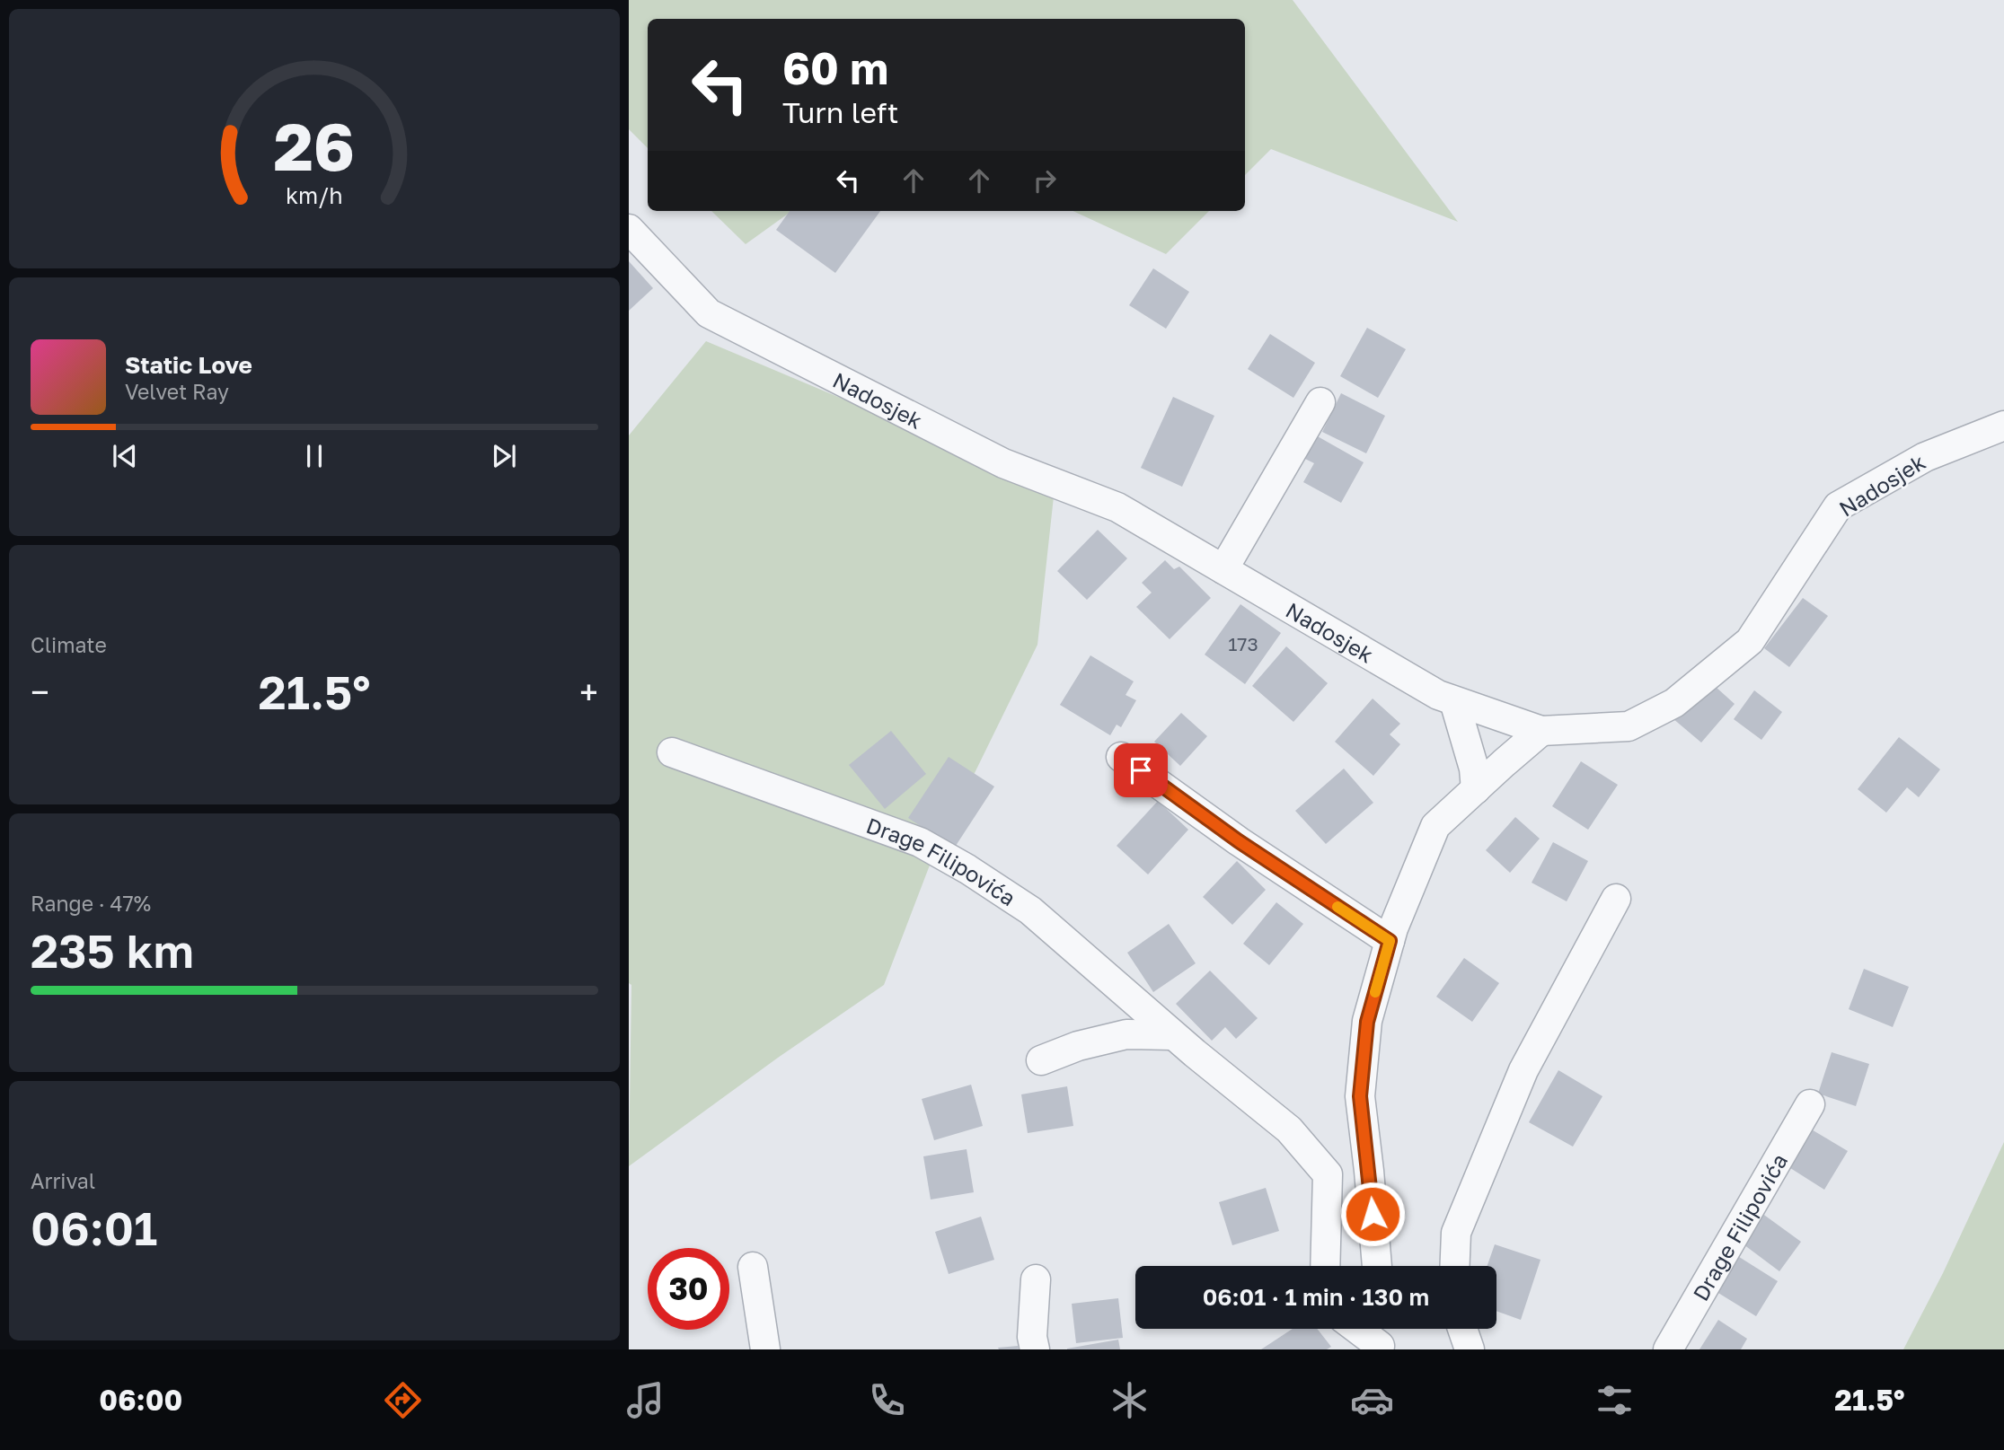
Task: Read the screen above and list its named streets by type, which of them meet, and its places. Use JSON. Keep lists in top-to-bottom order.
{
  "streets": {
    "street": ["Nadosjek", "Drage Filipovića"]
  },
  "house_numbers": ["173"],
  "page": {
    "turn": ["60 m", "Turn left"],
    "song": ["Static Love", "Velvet Ray"],
    "tile": [
      "Climate",
      ["Range · 47%", "235 km"],
      ["Arrival", "06:01"]
    ],
    "heat": ["−", "21.5°", "+"],
    "limit": "30",
    "trip": "06:01 · 1 min · 130 m",
    "tabs": ["06:00", "21.5°"],
    "gauge": ["26", "km/h"]
  }
}
